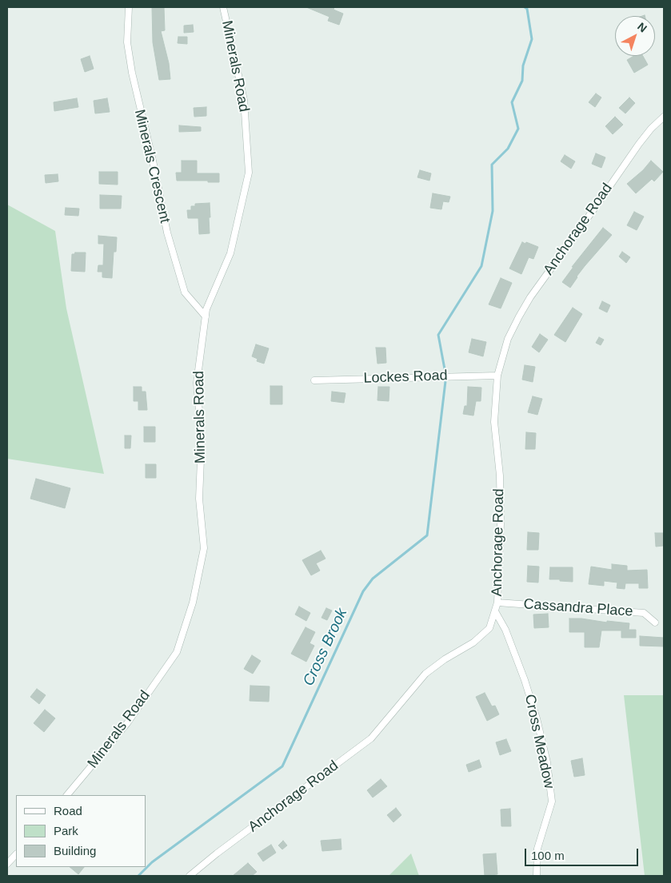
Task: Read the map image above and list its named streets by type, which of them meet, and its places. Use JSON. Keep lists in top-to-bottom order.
{
  "streets": {
    "street": [
      "Minerals Road",
      "Minerals Crescent",
      "Anchorage Road",
      "Lockes Road",
      "Cassandra Place",
      "Cross Meadow"
    ]
  },
  "crossings": [
    ["Minerals Road", "Minerals Crescent"],
    ["Anchorage Road", "Lockes Road"],
    ["Anchorage Road", "Cassandra Place"],
    ["Anchorage Road", "Cross Meadow"]
  ],
  "water": ["Cross Brook"],
  "legend": ["Road", "Park", "Building"],
  "scale_bar": "100 m",
  "north": "top right"
}
